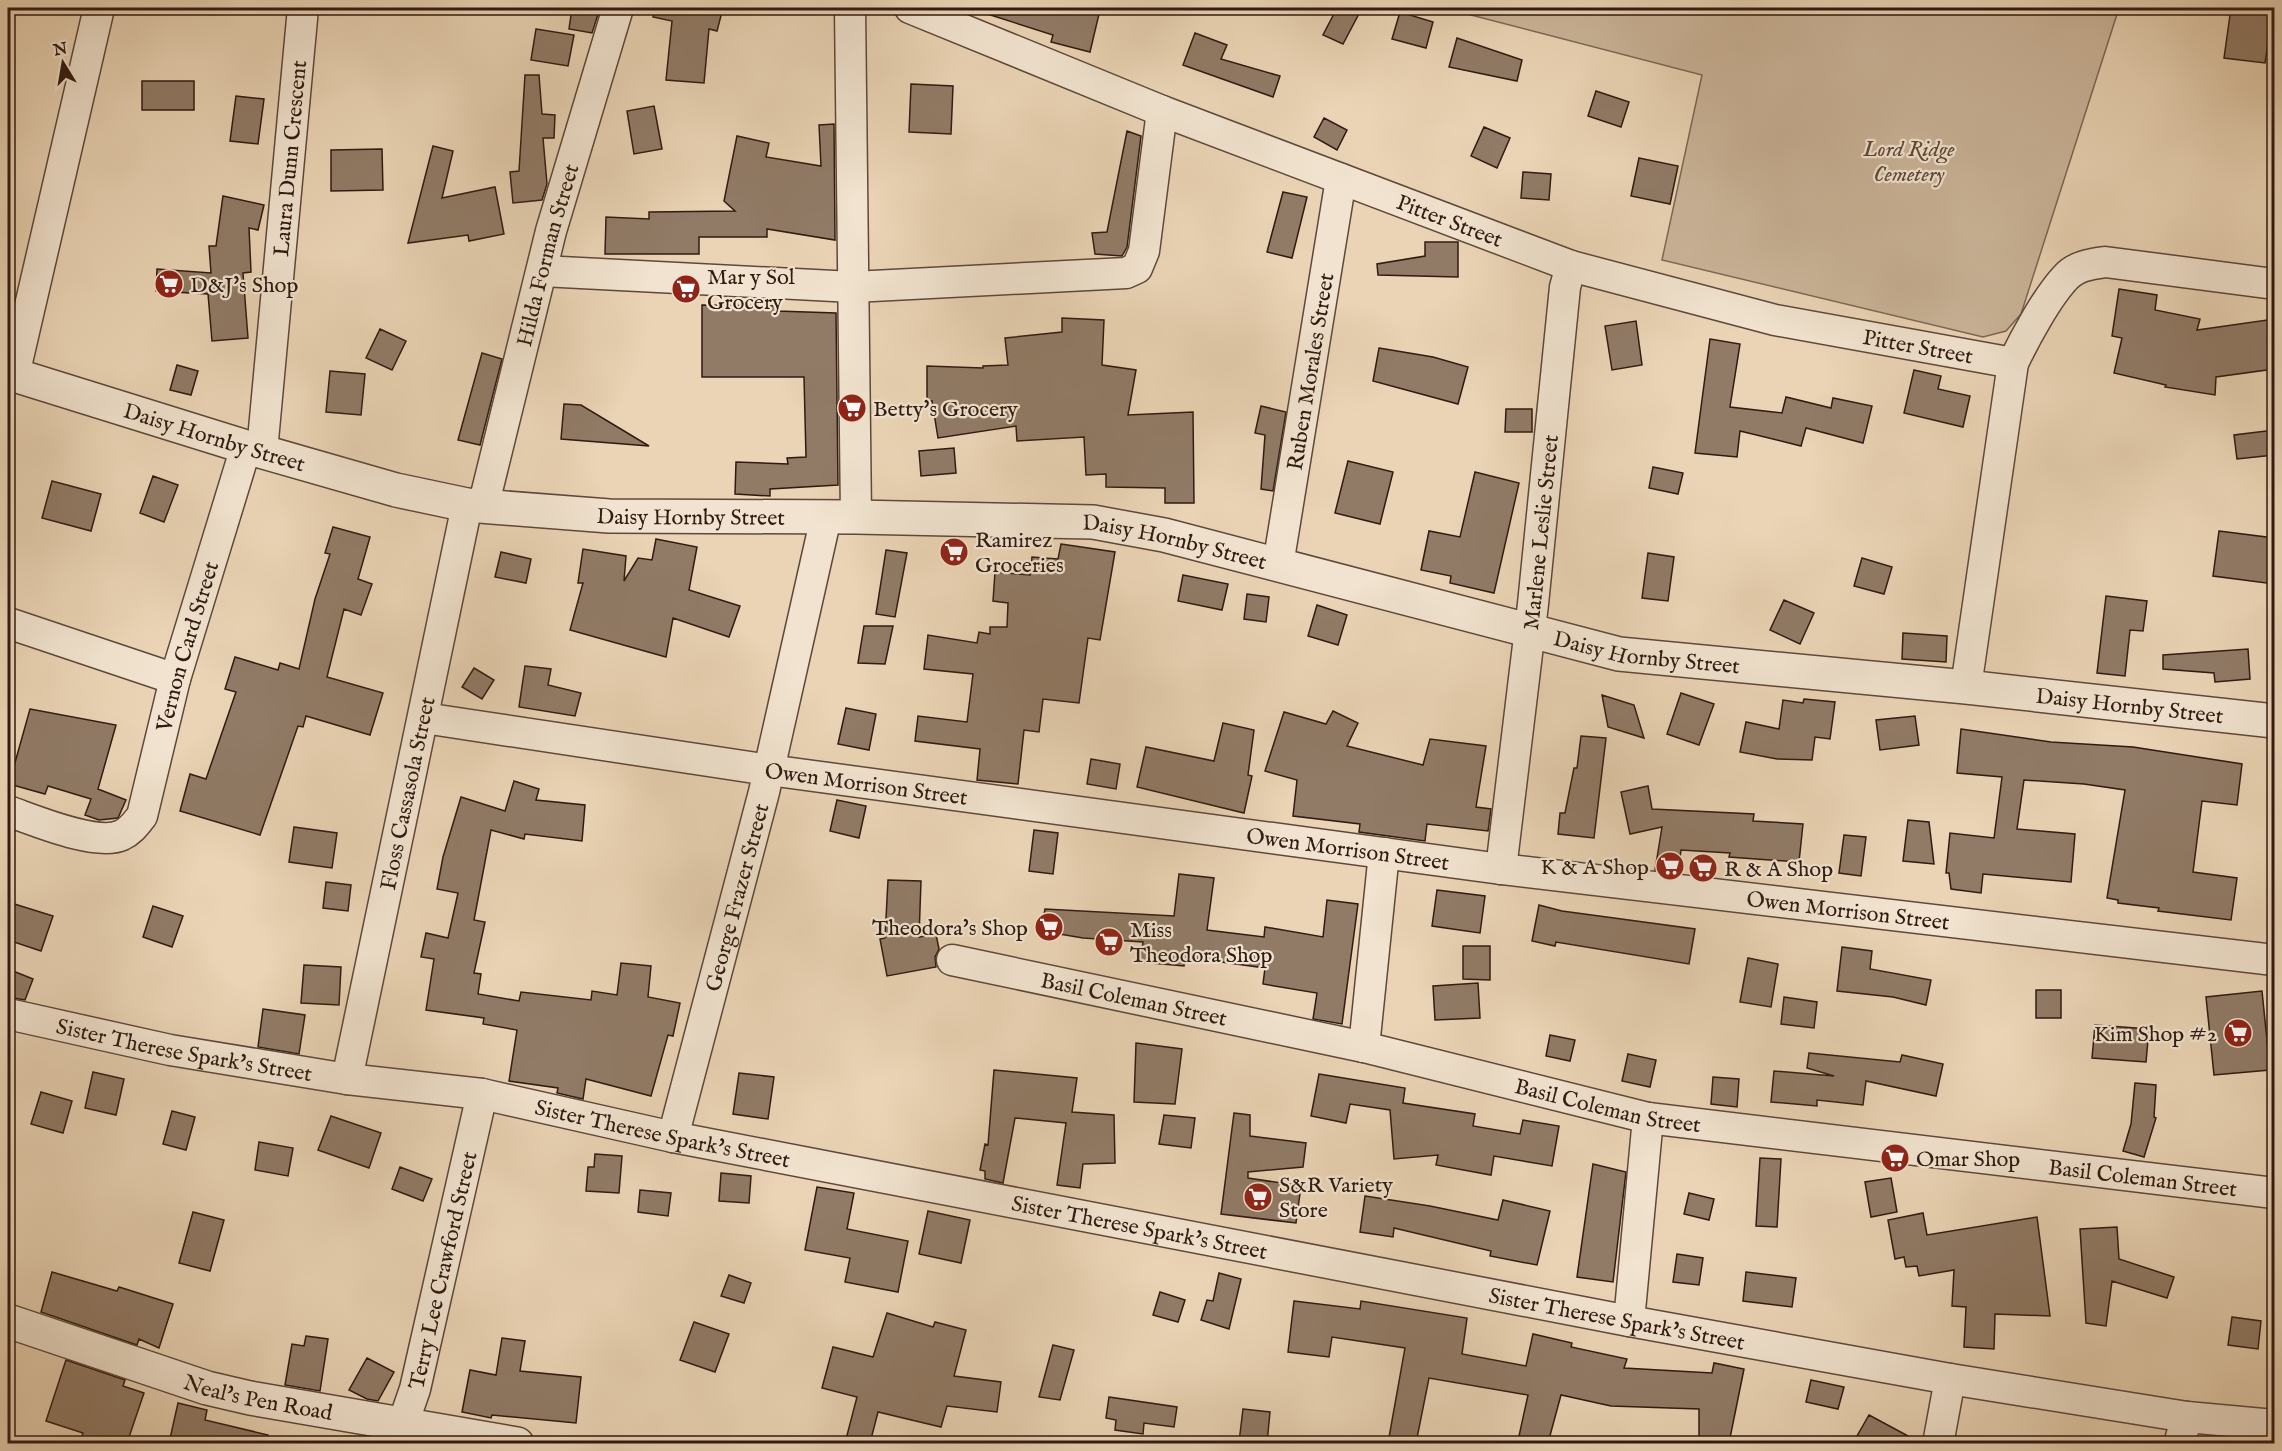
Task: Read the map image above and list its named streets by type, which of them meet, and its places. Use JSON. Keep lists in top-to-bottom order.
{
  "streets": {
    "street": [
      "Laura Dunn Crescent",
      "Pitter Street",
      "Hilda Forman Street",
      "Ruben Morales Street",
      "Daisy Hornby Street",
      "Marlene Leslie Street",
      "Vernon Card Street",
      "Owen Morrison Street",
      "Floss Cassasola Street",
      "George Frazer Street",
      "Basil Coleman Street",
      "Sister Therese Spark's Street",
      "Terry Lee Crawford Street",
      "Neal's Pen Road"
    ]
  },
  "crossings": [
    ["Laura Dunn Crescent", "Daisy Hornby Street"],
    ["Laura Dunn Crescent", "Vernon Card Street"],
    ["Pitter Street", "Ruben Morales Street"],
    ["Pitter Street", "Marlene Leslie Street"],
    ["Hilda Forman Street", "Daisy Hornby Street"],
    ["Hilda Forman Street", "Floss Cassasola Street"],
    ["Ruben Morales Street", "Daisy Hornby Street"],
    ["Daisy Hornby Street", "Marlene Leslie Street"],
    ["Daisy Hornby Street", "Vernon Card Street"],
    ["Daisy Hornby Street", "Floss Cassasola Street"],
    ["Daisy Hornby Street", "George Frazer Street"],
    ["Marlene Leslie Street", "Owen Morrison Street"],
    ["Owen Morrison Street", "Floss Cassasola Street"],
    ["Owen Morrison Street", "George Frazer Street"],
    ["Floss Cassasola Street", "Sister Therese Spark's Street"],
    ["George Frazer Street", "Sister Therese Spark's Street"],
    ["Sister Therese Spark's Street", "Terry Lee Crawford Street"],
    ["Terry Lee Crawford Street", "Neal's Pen Road"]
  ],
  "parks": ["Lord Ridge Cemetery"],
  "places": {
    "supermarket": [
      "D&J's Shop",
      "Mar y Sol Grocery",
      "Betty's Grocery",
      "Ramirez Groceries",
      "K & A Shop",
      "R & A Shop",
      "Theodora's Shop",
      "Miss Theodora Shop",
      "Kim Shop #2",
      "Omar Shop",
      "S&R Variety Store"
    ]
  },
  "north": "top"
}
